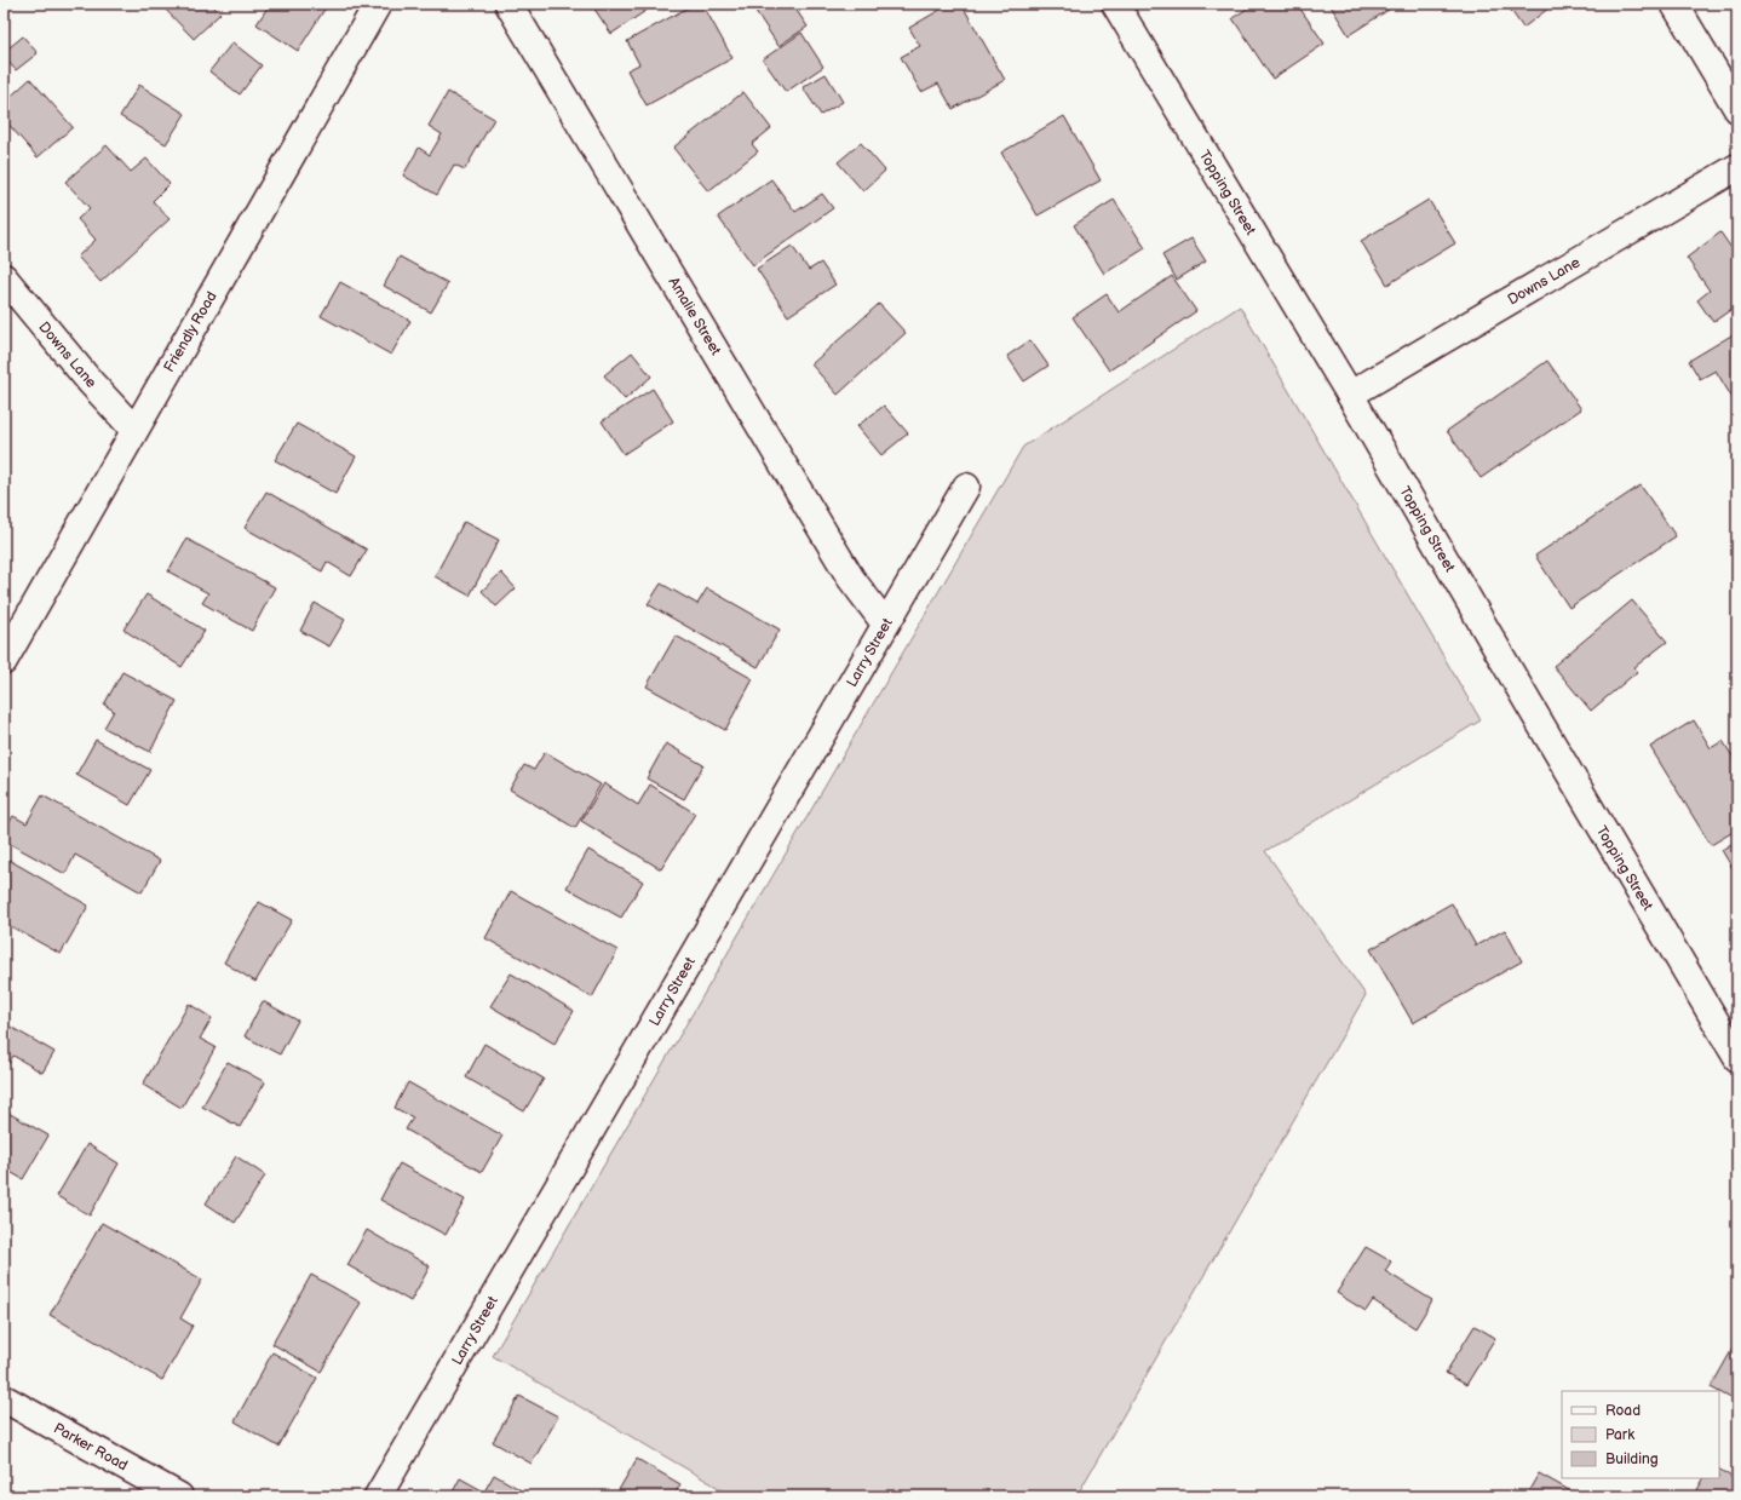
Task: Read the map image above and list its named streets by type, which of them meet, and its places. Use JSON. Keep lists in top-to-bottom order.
{
  "streets": {
    "street": [
      "Topping Street",
      "Downs Lane",
      "Amalie Street",
      "Friendly Road",
      "Larry Street",
      "Parker Road"
    ]
  },
  "crossings": [
    ["Topping Street", "Downs Lane"],
    ["Downs Lane", "Friendly Road"],
    ["Amalie Street", "Larry Street"]
  ],
  "legend": ["Road", "Park", "Building"]
}
